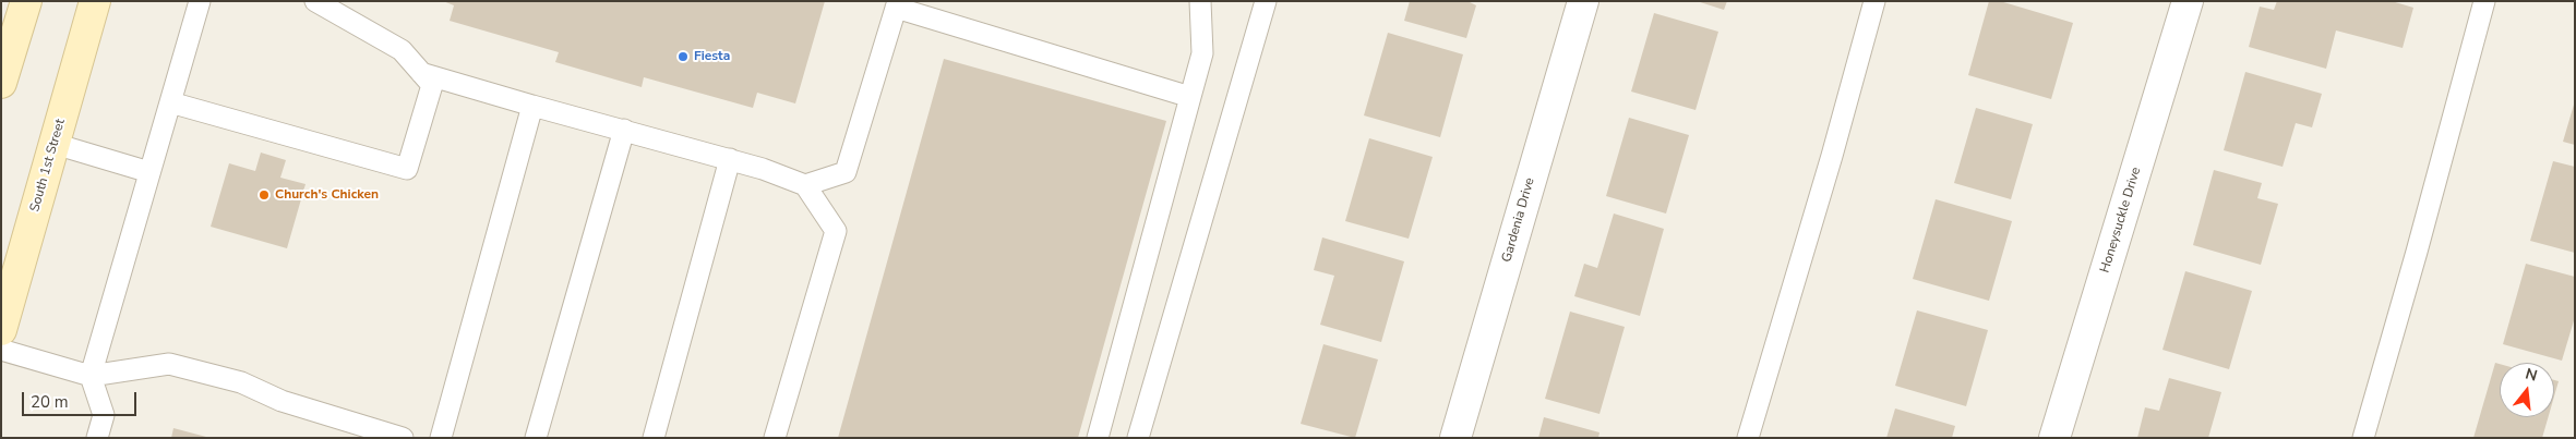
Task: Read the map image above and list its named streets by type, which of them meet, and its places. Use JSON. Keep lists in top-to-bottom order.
{
  "streets": {
    "main road": ["South 1st Street"],
    "street": ["Gardenia Drive", "Honeysuckle Drive"]
  },
  "places": ["Fiesta", "Church's Chicken"],
  "scale_bar": "20 m",
  "north": "top"
}
